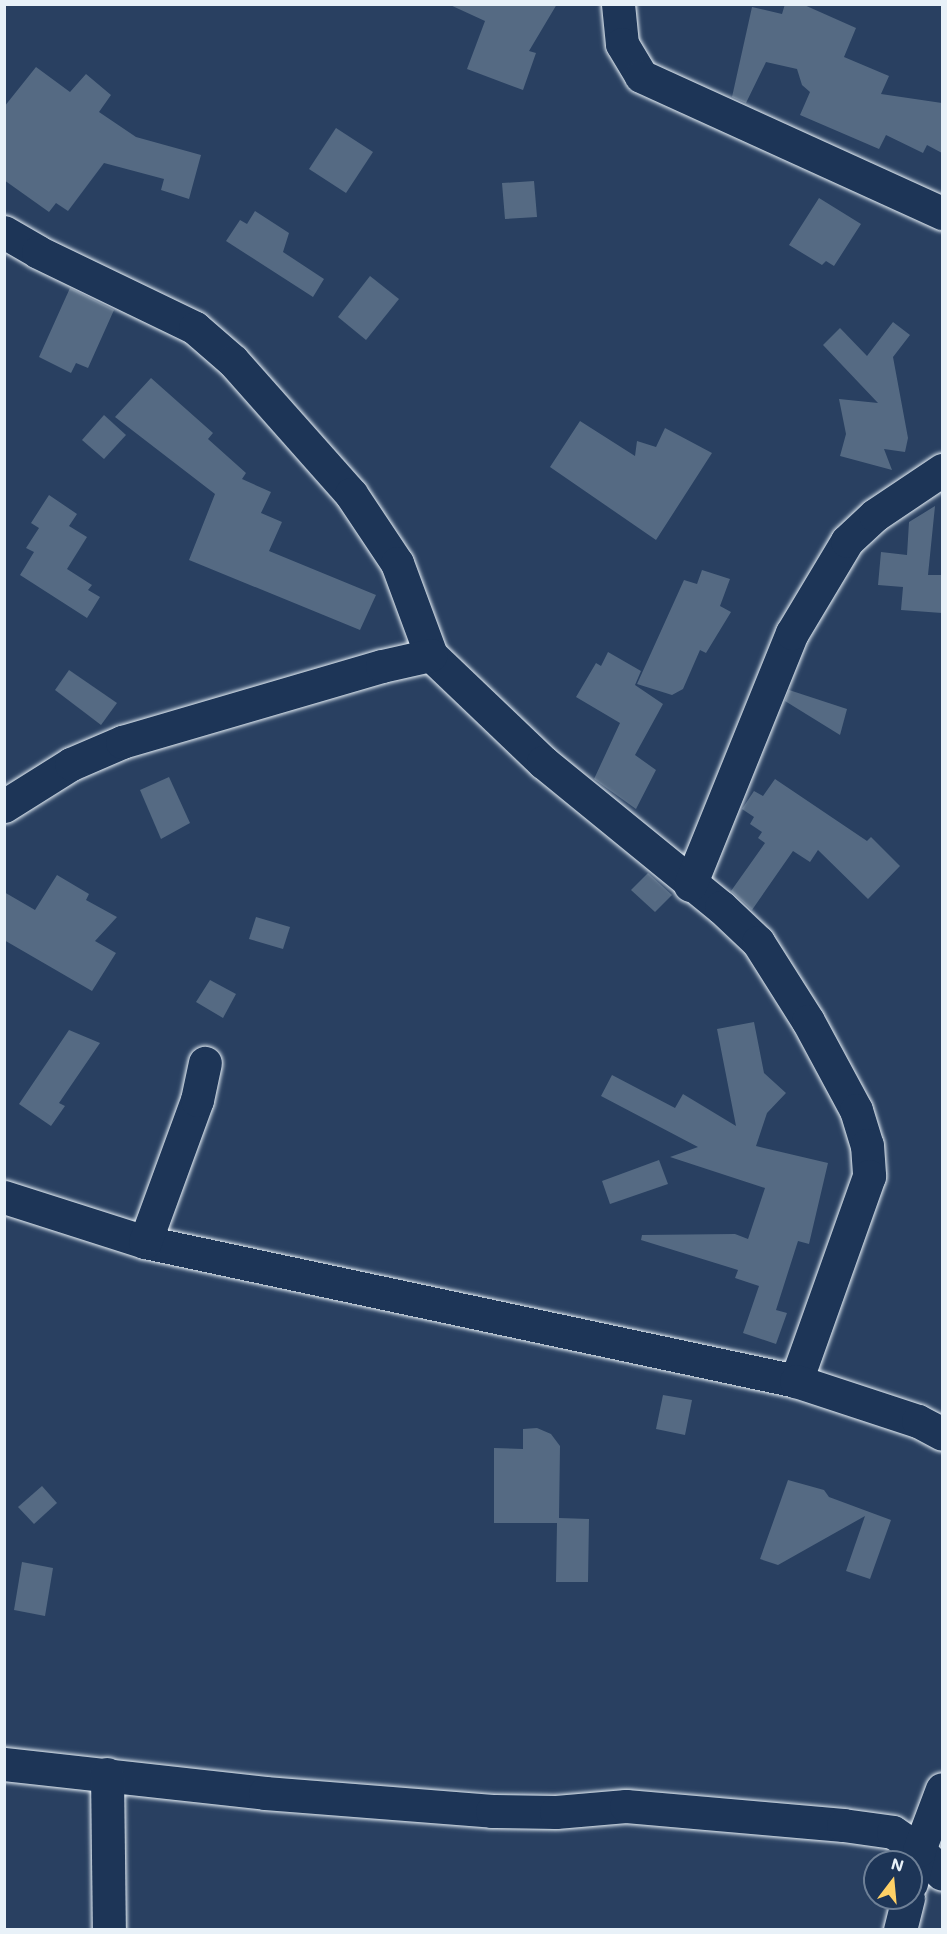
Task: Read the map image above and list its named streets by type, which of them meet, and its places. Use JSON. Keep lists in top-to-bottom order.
{
  "north": "top"
}
